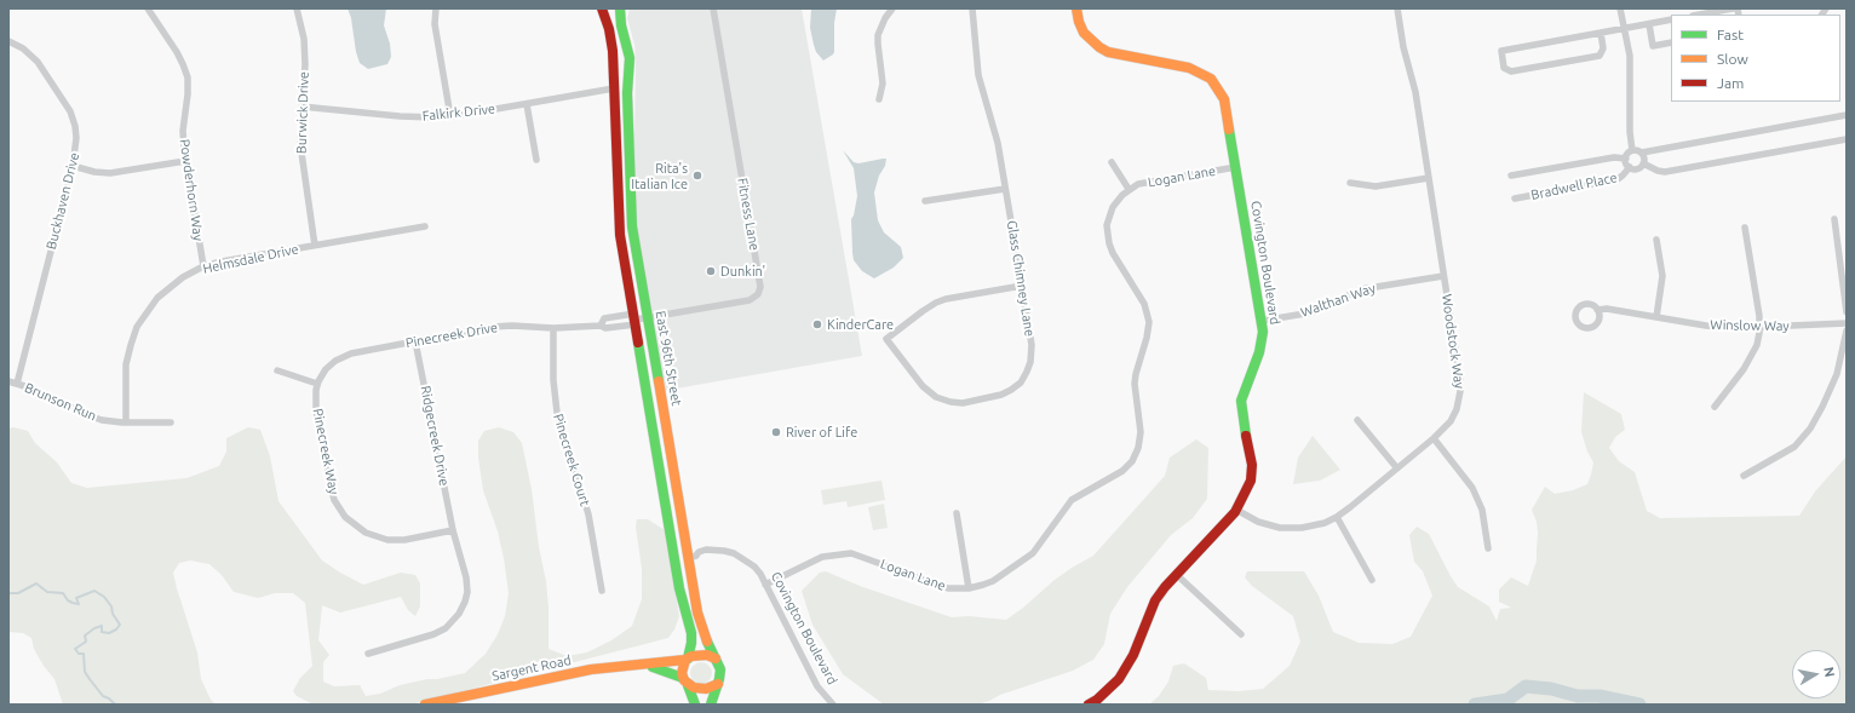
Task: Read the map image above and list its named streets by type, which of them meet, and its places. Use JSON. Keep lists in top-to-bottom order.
{
  "streets": {
    "main road": ["Covington Boulevard", "East 96th Street", "Sargent Road"],
    "street": [
      "Burwick Drive",
      "Falkirk Drive",
      "Logan Lane",
      "Bradwell Place",
      "Powderhorn Way",
      "Buckhaven Drive",
      "Fitness Lane",
      "Helmsdale Drive",
      "Glass Chimney Lane",
      "Walthan Way",
      "Winslow Way",
      "Pinecreek Drive",
      "Woodstock Way",
      "Brunson Run",
      "Ridgecreek Drive",
      "Pinecreek Way",
      "Pinecreek Court"
    ]
  },
  "crossings": [
    ["Burwick Drive", "Falkirk Drive"],
    ["Burwick Drive", "Helmsdale Drive"],
    ["Falkirk Drive", "East 96th Street"],
    ["Logan Lane", "Covington Boulevard"],
    ["Powderhorn Way", "Helmsdale Drive"],
    ["Buckhaven Drive", "Brunson Run"],
    ["Fitness Lane", "Pinecreek Drive"],
    ["Fitness Lane", "East 96th Street"],
    ["Helmsdale Drive", "Brunson Run"],
    ["Covington Boulevard", "Walthan Way"],
    ["Covington Boulevard", "Woodstock Way"],
    ["Covington Boulevard", "East 96th Street"],
    ["Walthan Way", "Woodstock Way"],
    ["Pinecreek Drive", "East 96th Street"],
    ["Pinecreek Drive", "Ridgecreek Drive"],
    ["Pinecreek Drive", "Pinecreek Way"],
    ["Pinecreek Drive", "Pinecreek Court"],
    ["East 96th Street", "Sargent Road"],
    ["Ridgecreek Drive", "Pinecreek Way"]
  ],
  "places": [
    "Rita's Italian Ice",
    "Dunkin'",
    "KinderCare",
    "River of Life"
  ],
  "legend": ["Fast", "Slow", "Jam"],
  "north": "right"
}
